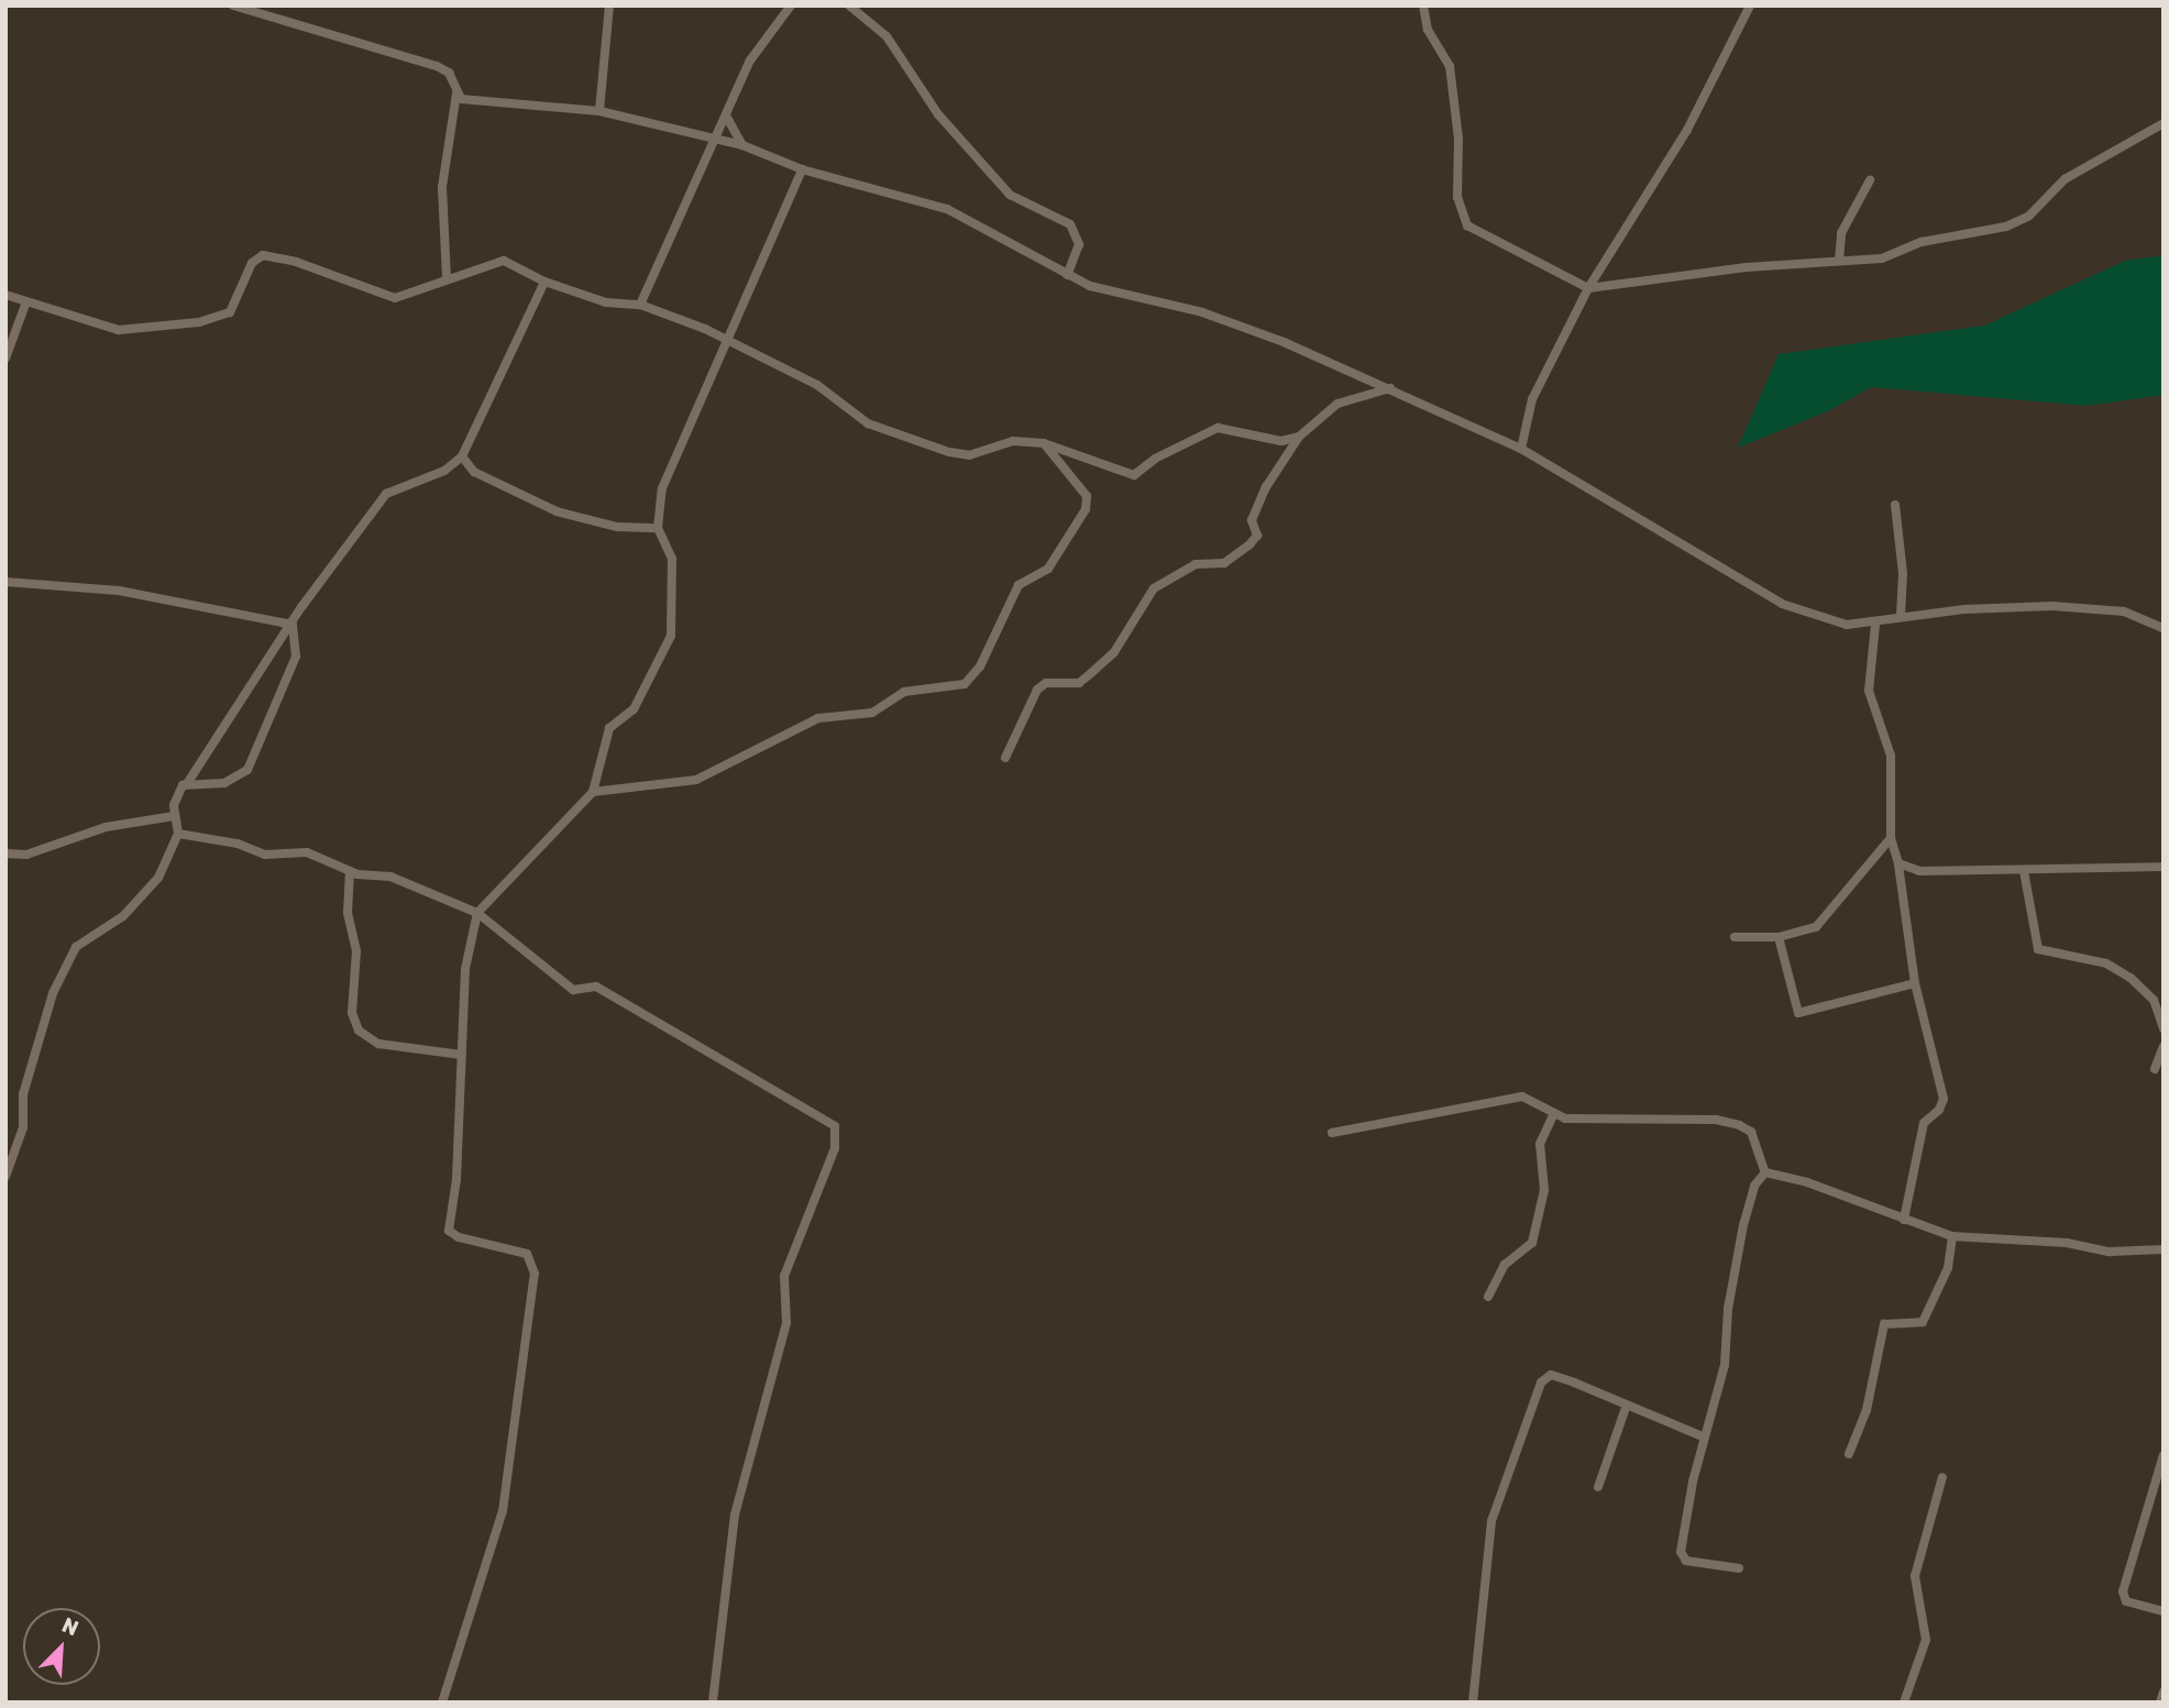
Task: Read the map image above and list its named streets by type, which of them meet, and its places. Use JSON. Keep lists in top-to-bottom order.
{
  "north": "top right"
}
